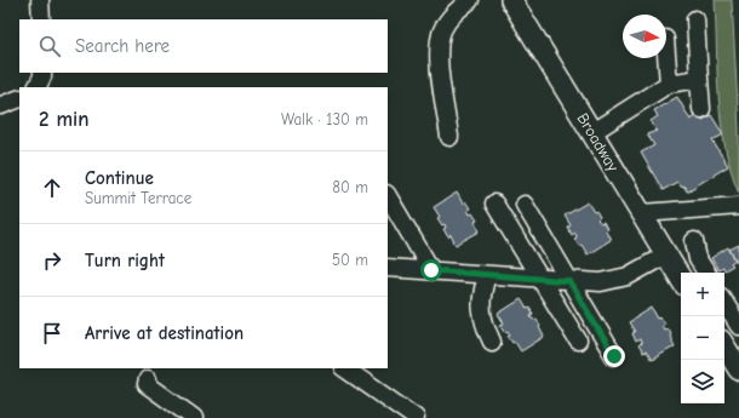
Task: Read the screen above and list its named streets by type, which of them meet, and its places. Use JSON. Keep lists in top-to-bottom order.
{
  "streets": {
    "main road": ["Broadway"]
  },
  "north": "right",
  "page": {
    "search": "Search here",
    "heading": ["2 min", "Walk · 130 m"],
    "list": [
      ["Continue", "Summit Terrace", "80 m"],
      ["Turn right", "50 m"],
      "Arrive at destination"
    ],
    "map_buttons": ["+", "−"]
  }
}
